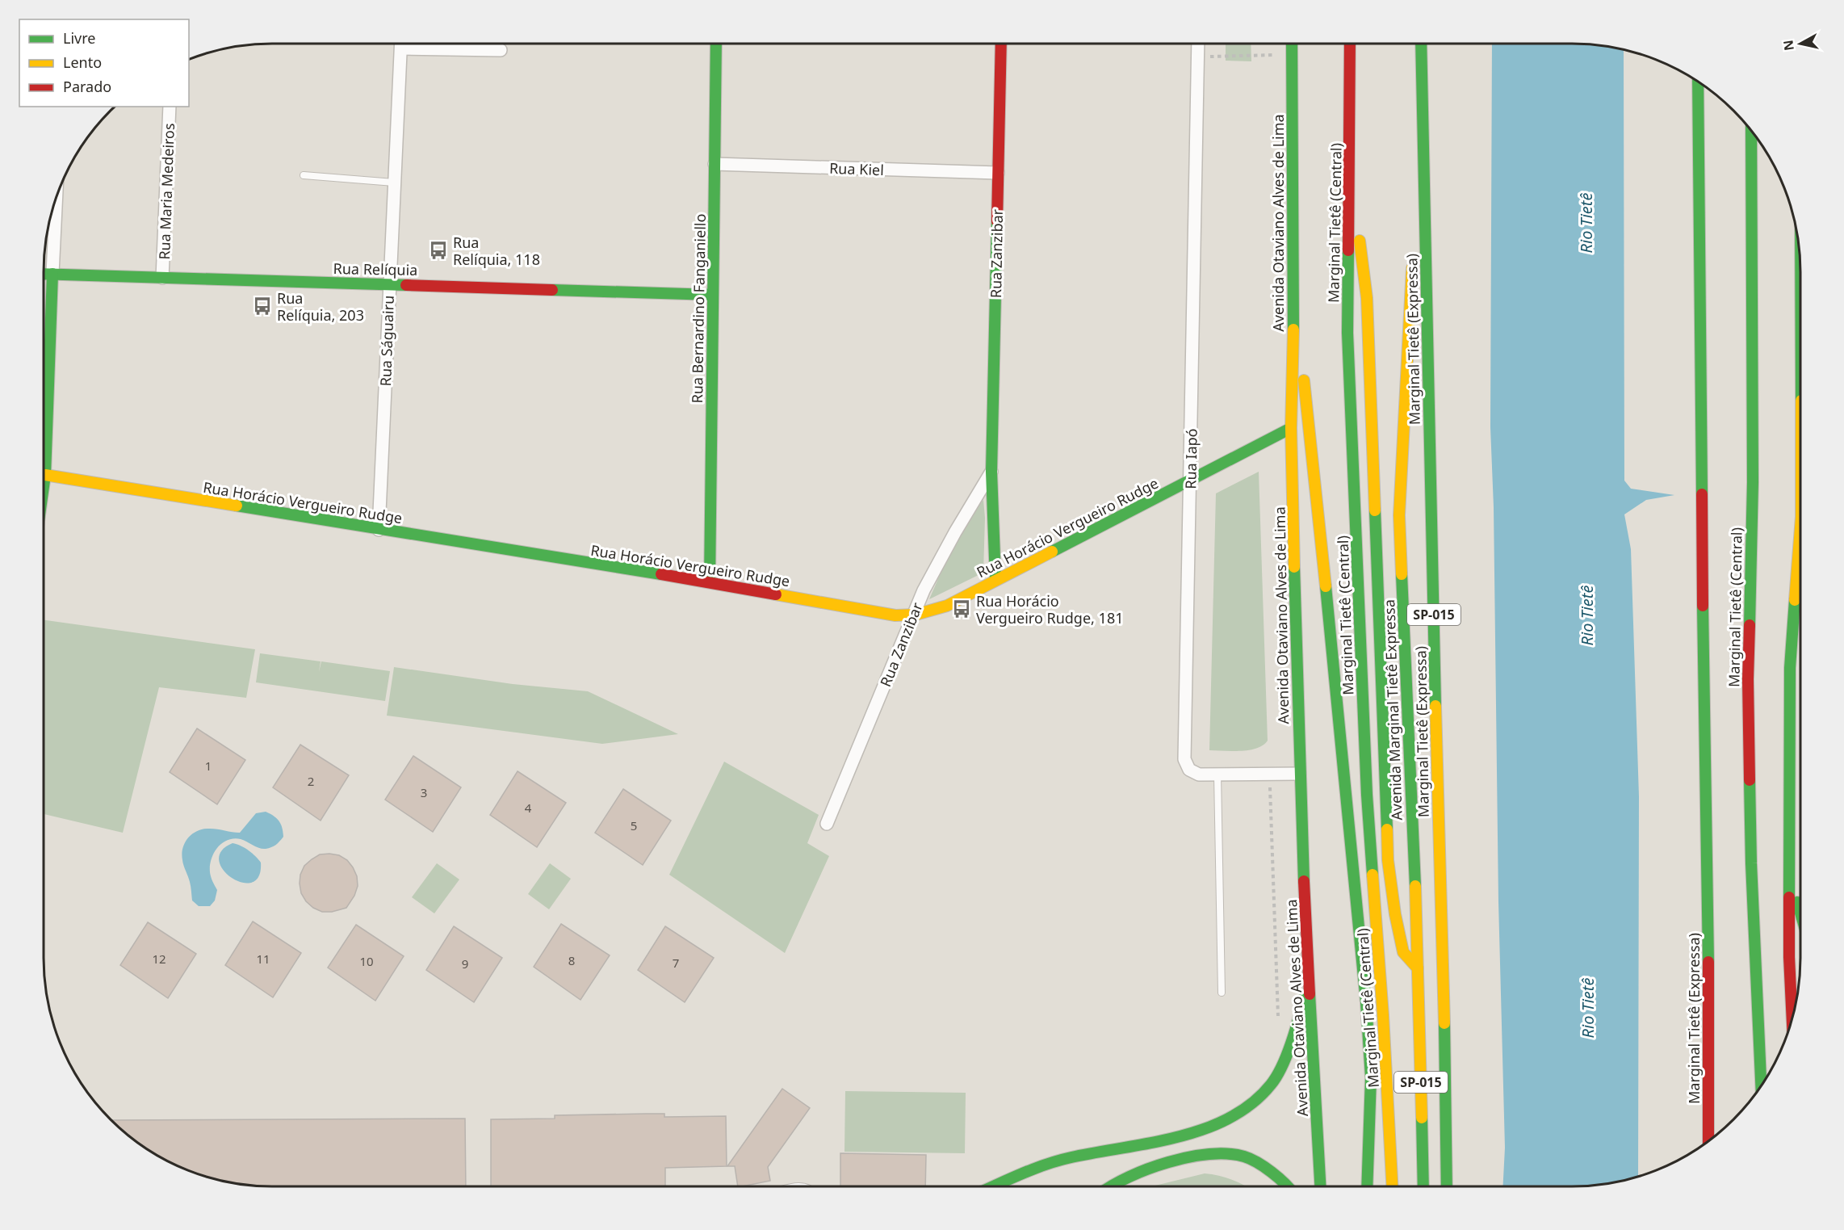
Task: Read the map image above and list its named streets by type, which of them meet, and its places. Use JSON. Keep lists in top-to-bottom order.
{
  "streets": {
    "main road": [
      "Avenida Otaviano Alves de Lima",
      "Marginal Tietê (Central)",
      "Rua Zanzibar",
      "Rua Relíquia",
      "Rua Bernardino Fanganiello",
      "Marginal Tietê (Expressa)",
      "Rua Horácio Vergueiro Rudge",
      "SP-015",
      "Avenida Marginal Tietê Expressa"
    ],
    "street": [
      "Rua Kiel",
      "Rua Maria Medeiros",
      "Rua Ságuairu",
      "Rua Iapó"
    ]
  },
  "crossings": [
    ["Rua Kiel", "Rua Zanzibar"],
    ["Rua Kiel", "Rua Bernardino Fanganiello"],
    ["Rua Maria Medeiros", "Rua Relíquia"],
    ["Avenida Otaviano Alves de Lima", "Rua Iapó"],
    ["Avenida Otaviano Alves de Lima", "Rua Horácio Vergueiro Rudge"],
    ["Rua Zanzibar", "Rua Horácio Vergueiro Rudge"],
    ["Rua Relíquia", "Rua Bernardino Fanganiello"],
    ["Rua Relíquia", "Rua Ságuairu"],
    ["Rua Bernardino Fanganiello", "Rua Horácio Vergueiro Rudge"],
    ["Marginal Tietê (Expressa)", "Avenida Marginal Tietê Expressa"],
    ["Rua Ságuairu", "Rua Horácio Vergueiro Rudge"],
    ["Rua Iapó", "Rua Horácio Vergueiro Rudge"]
  ],
  "water": ["Rio Tietê"],
  "places": {
    "bus stop": ["Rua Relíquia, 118", "Rua Relíquia, 203", "Rua Horácio Vergueiro Rudge, 181"]
  },
  "house_numbers": [
    "1",
    "2",
    "3",
    "4",
    "5",
    "12",
    "11",
    "8",
    "10",
    "7",
    "9"
  ],
  "legend": ["Livre", "Lento", "Parado"],
  "north": "left"
}
